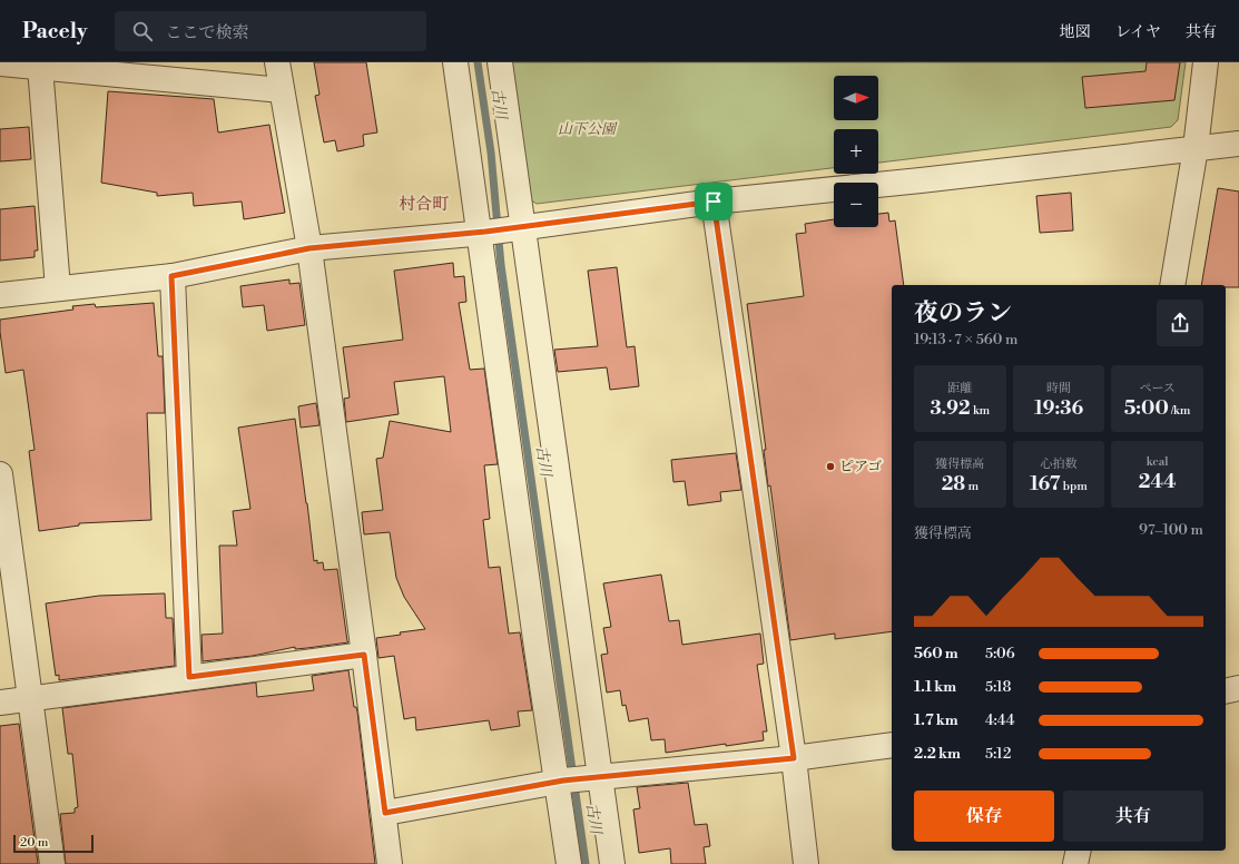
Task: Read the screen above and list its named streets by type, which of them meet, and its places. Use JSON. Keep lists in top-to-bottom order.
{
  "districts": ["村合町"],
  "water": ["古川"],
  "parks": ["山下公園"],
  "places": ["ピアゴ"],
  "scale_bar": "20 m",
  "north": "right",
  "page": {
    "header": "Pacely",
    "search": "ここで検索",
    "nav": ["地図", "レイヤ", "共有"],
    "map_buttons": ["+", "−"],
    "heading": ["夜のラン", "19:13 · 7 × 560 m"],
    "stats": [
      ["距離", "3.92 km"],
      ["時間", "19:36"],
      ["ペース", "5:00 /km"],
      ["獲得標高", "28 m"],
      ["心拍数", "167 bpm"],
      ["kcal", "244"]
    ],
    "chart": ["獲得標高", "97–100 m"],
    "list": [
      {
        "name": "560 m",
        "note": "5:06"
      },
      {
        "name": "1.1 km",
        "note": "5:18"
      },
      {
        "name": "1.7 km",
        "note": "4:44"
      },
      {
        "name": "2.2 km",
        "note": "5:12"
      }
    ],
    "buttons": ["保存", "共有"],
    "scale": "20 m"
  }
}
